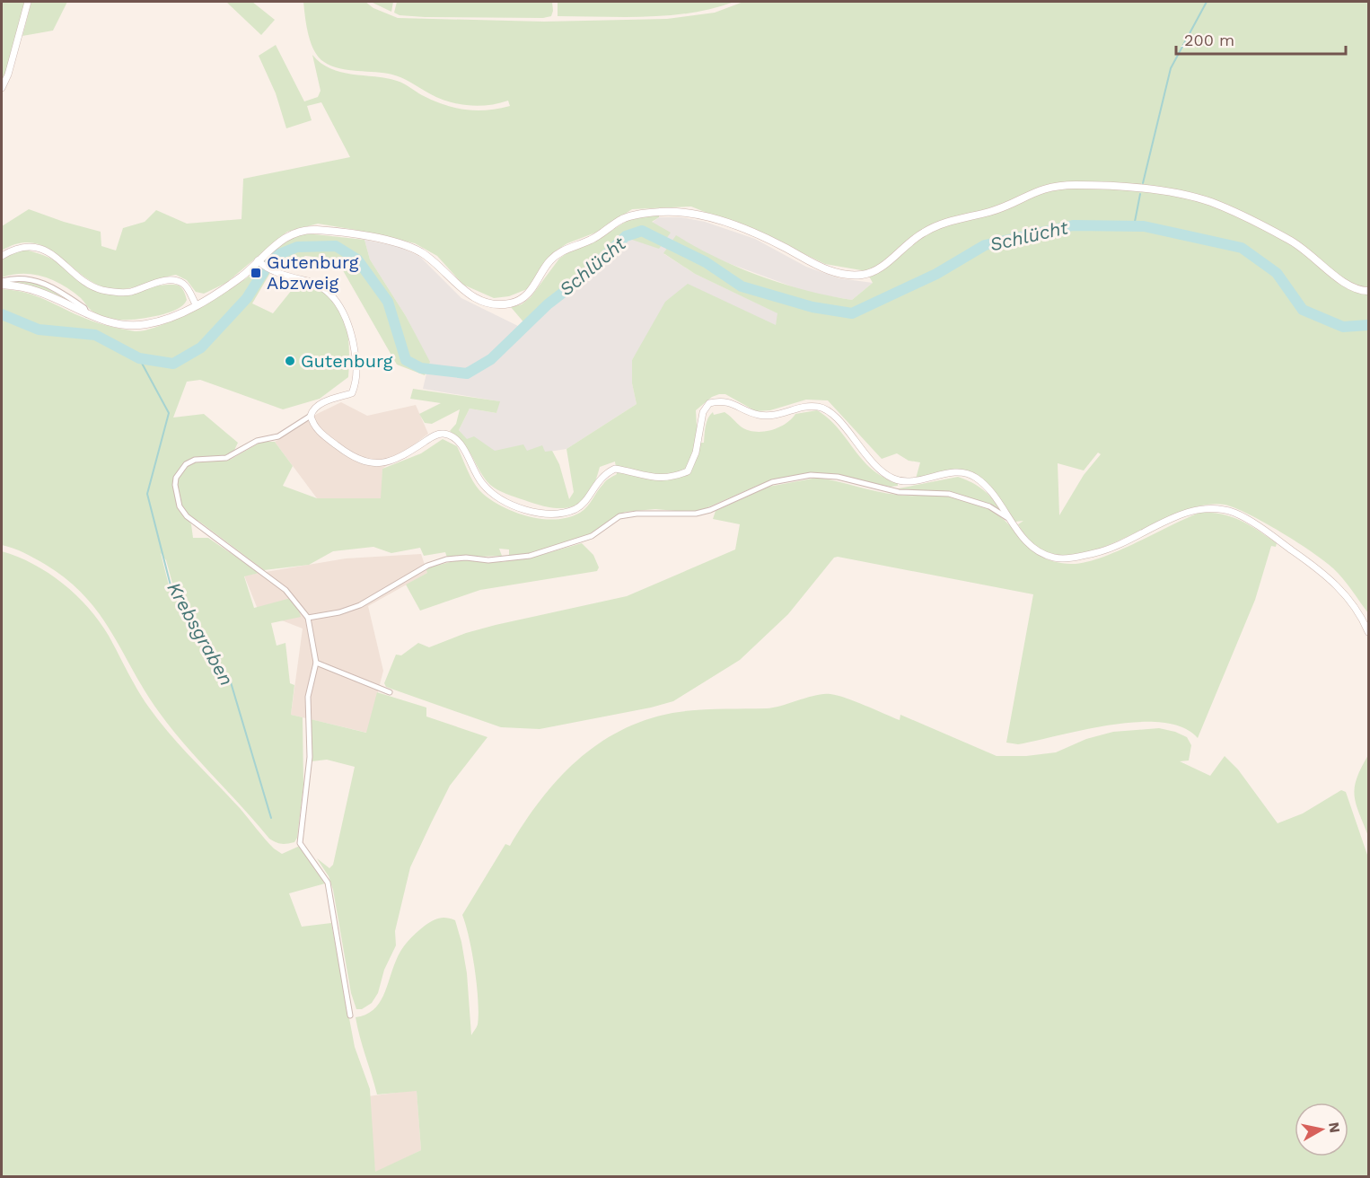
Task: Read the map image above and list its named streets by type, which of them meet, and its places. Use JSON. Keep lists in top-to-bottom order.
{
  "water": ["Schlücht", "Krebsgraben"],
  "places": {
    "transit": ["Gutenburg Abzweig"],
    "other": ["Gutenburg"]
  },
  "scale_bar": "200 m",
  "north": "right"
}
